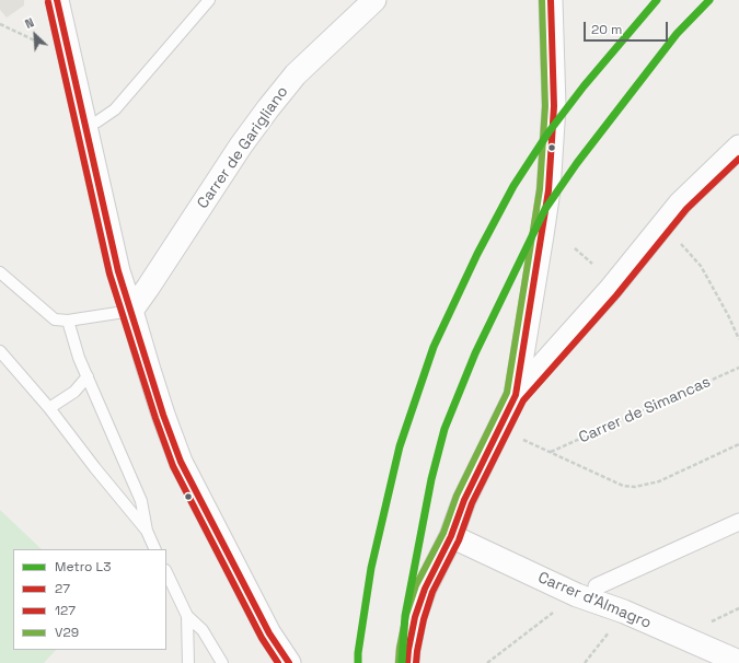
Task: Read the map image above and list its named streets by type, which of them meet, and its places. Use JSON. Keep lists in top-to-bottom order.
{
  "streets": {
    "street": ["Carrer de Garigliano", "Carrer d'Almagro"],
    "path": ["Carrer de Simancas"]
  },
  "lines": [
    "metro line L3",
    "transit line 27",
    "transit line V29",
    "transit line 127"
  ],
  "legend": [
    "Metro L3",
    "27",
    "127",
    "V29"
  ],
  "scale_bar": "20 m",
  "north": "top left"
}
